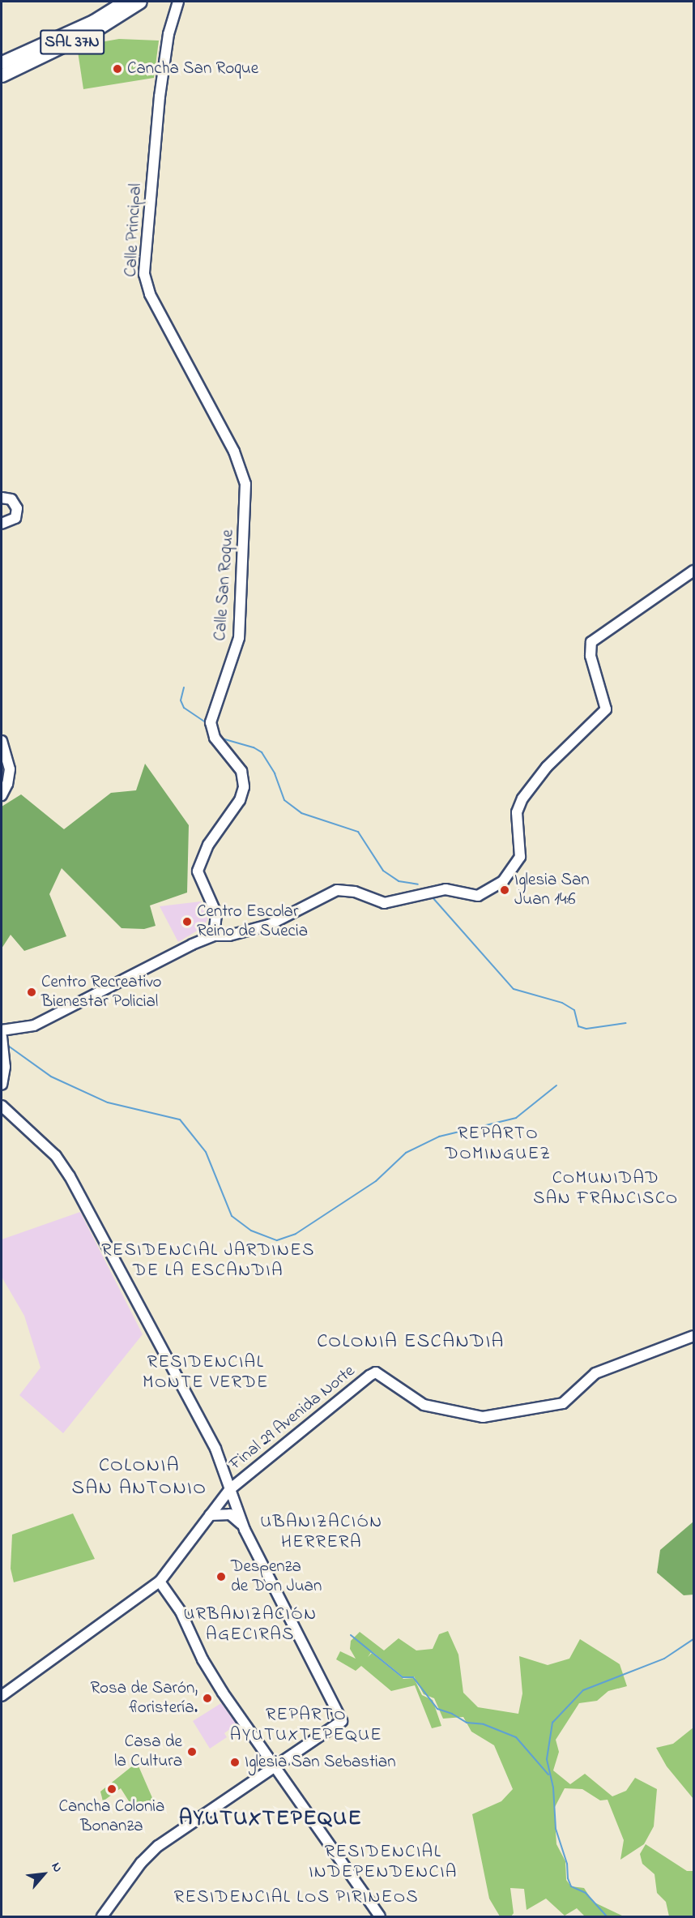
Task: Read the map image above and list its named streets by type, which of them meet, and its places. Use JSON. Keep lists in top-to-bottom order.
{
  "streets": {
    "highway": ["SAL 37N"],
    "street": ["Calle Principal", "Calle San Roque", "Final 29 Avenida Norte"]
  },
  "crossings": [
    ["Calle Principal", "Calle San Roque"]
  ],
  "districts": [
    "REPARTO DOMINGUEZ",
    "COMUNIDAD SAN FRANCISCO",
    "RESIDENCIAL JARDINES DE LA ESCANDIA",
    "COLONIA ESCANDIA",
    "RESIDENCIAL MONTE VERDE",
    "COLONIA SAN ANTONIO",
    "UBANIZACIÓN HERRERA",
    "URBANIZACIÓN AGECIRAS",
    "REPARTO AYUTUXTEPEQUE",
    "AYUTUXTEPEQUE",
    "RESIDENCIAL INDEPENDENCIA",
    "RESIDENCIAL LOS PIRINEOS"
  ],
  "places": [
    "Cancha San Roque",
    "Iglesia San Juan 14:6",
    "Centro Escolar Reino de Suecia",
    "Centro Recreativo Bienestar Policial",
    "Despenza de Don Juan",
    "Rosa de Sarón, floristería.",
    "Casa de la Cultura",
    "Iglesia San Sebastian",
    "Cancha Colonia Bonanza"
  ],
  "north": "top right"
}
